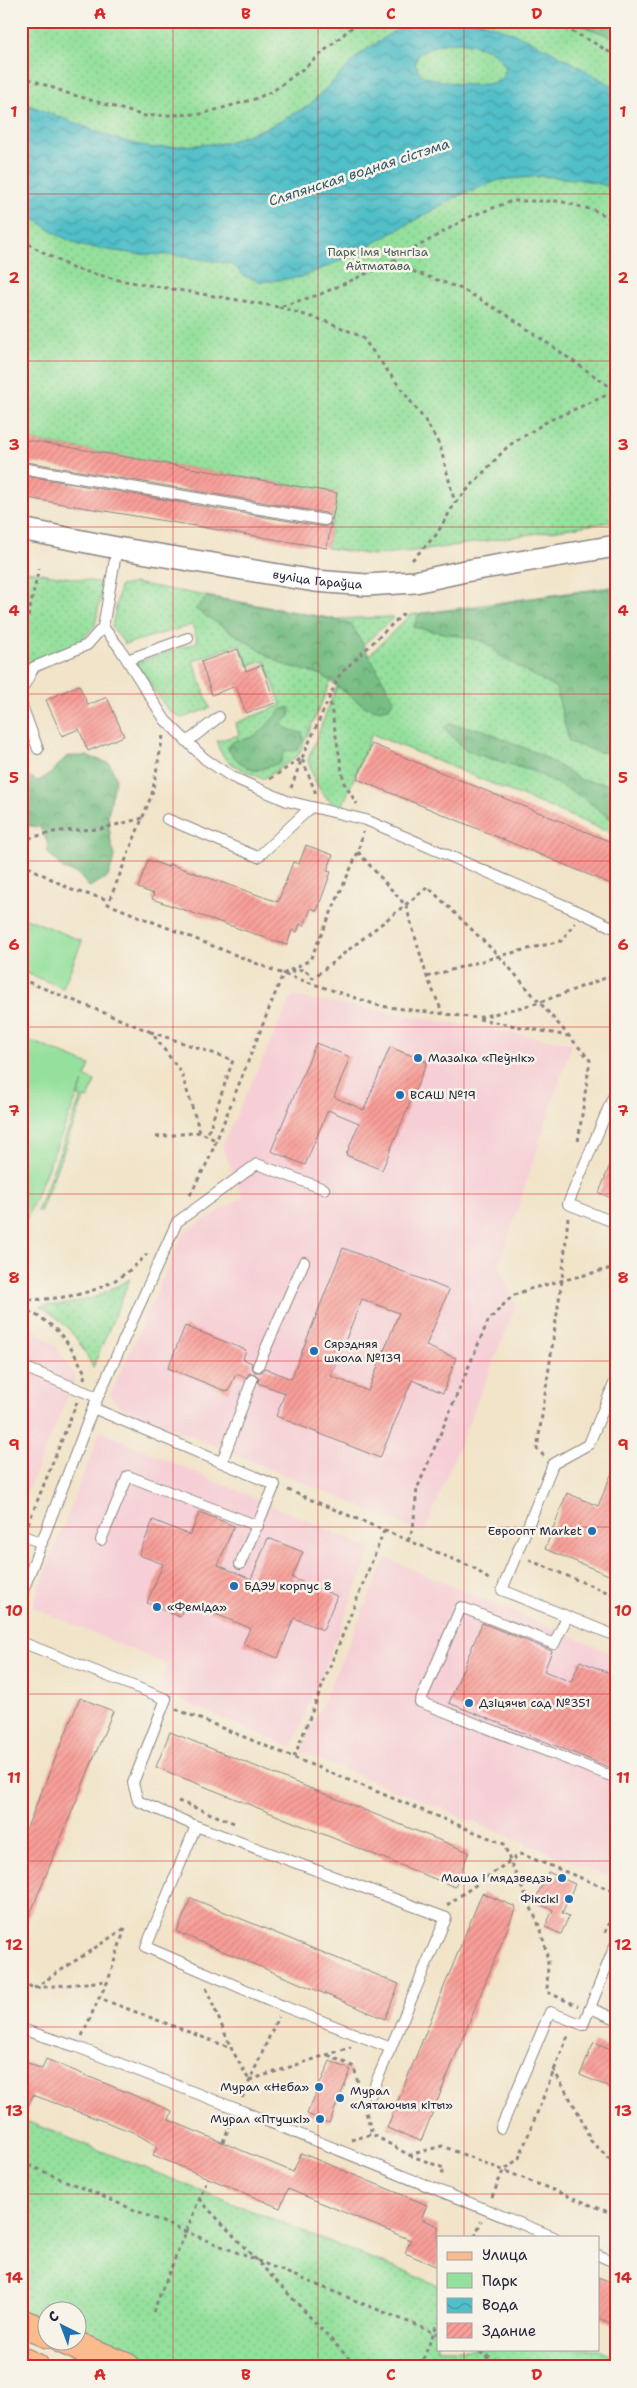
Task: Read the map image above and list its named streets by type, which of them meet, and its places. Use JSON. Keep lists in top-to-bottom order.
{
  "streets": {
    "street": ["вуліца Гараўца"]
  },
  "water": ["Сляпянская водная сістэма"],
  "parks": ["Парк імя Чынгіза Айтматава"],
  "places": [
    "Мазаіка «Пеўнік»",
    "ВСАШ №19",
    "Сярэдняя школа №139",
    "Евроопт Market",
    "БДЭУ корпус 8",
    "«Феміда»",
    "Дзіцячы сад №351",
    "Маша і мядзведзь",
    "Фіксікі",
    "Мурал «Неба»",
    "Мурал «Лятаючыя кіты»",
    "Мурал «Птушкі»"
  ],
  "legend": [
    "Улица",
    "Парк",
    "Вода",
    "Здание"
  ],
  "north": "top left",
  "grid": {
    "columns": [
      "A",
      "B",
      "C",
      "D"
    ],
    "rows": [
      "1",
      "2",
      "3",
      "4",
      "5",
      "6",
      "7",
      "8",
      "9",
      "10",
      "11",
      "12",
      "13",
      "14"
    ]
  }
}
